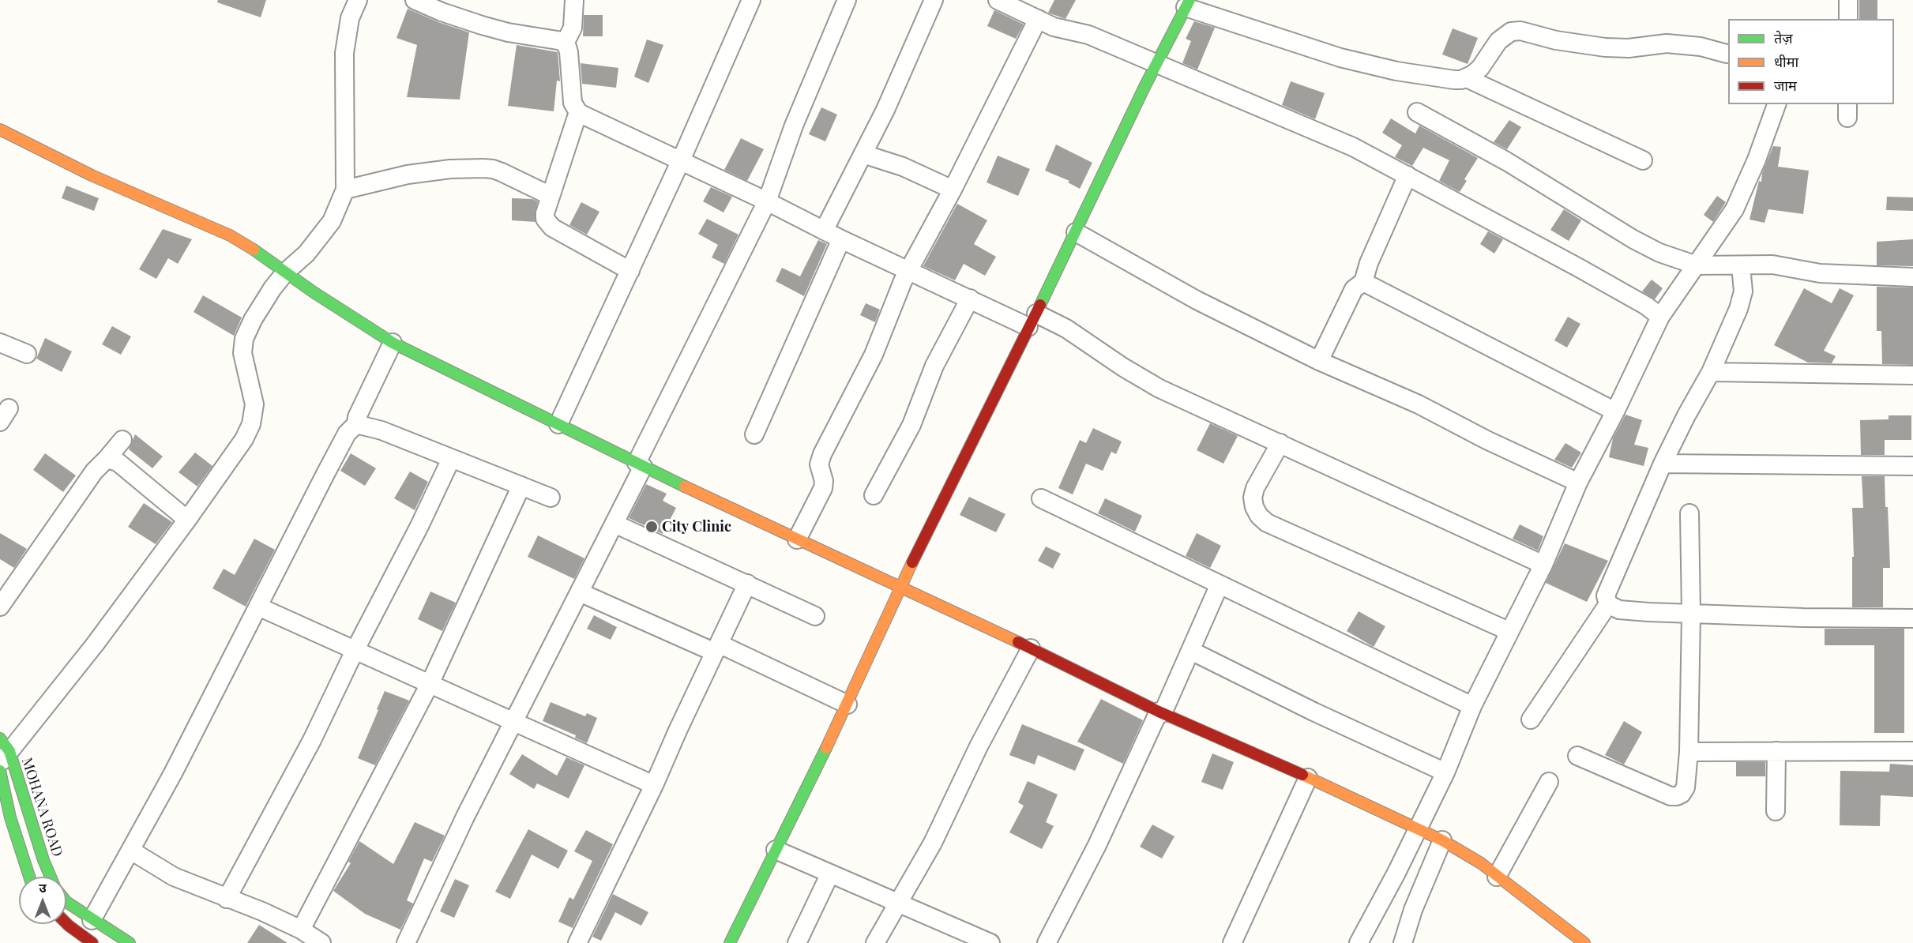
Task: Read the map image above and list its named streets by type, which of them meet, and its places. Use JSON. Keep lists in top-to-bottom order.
{
  "streets": {
    "street": ["MOHANA ROAD"]
  },
  "places": ["City Clinic"],
  "legend": ["तेज़", "धीमा", "जाम"],
  "north": "top"
}
